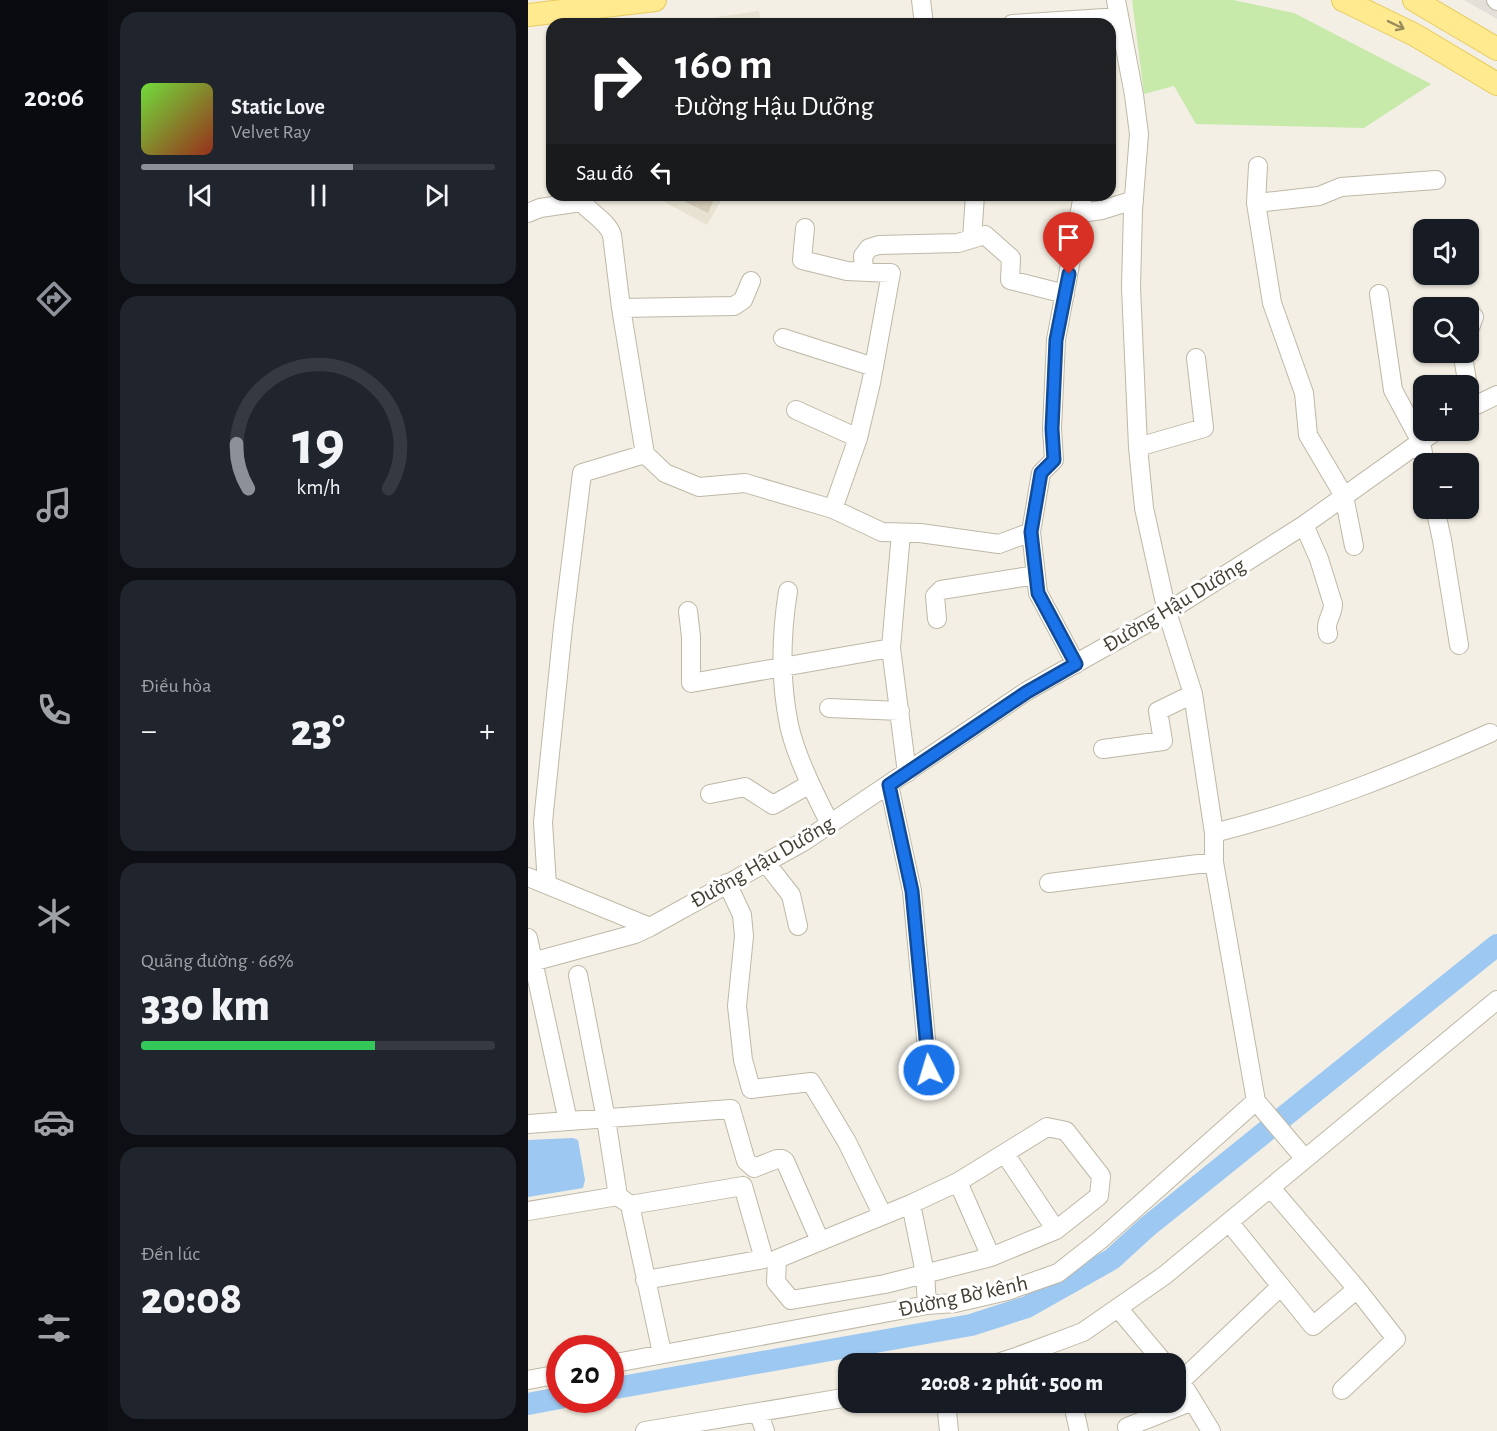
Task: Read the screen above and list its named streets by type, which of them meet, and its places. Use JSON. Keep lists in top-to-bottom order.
{
  "streets": {
    "street": ["Đường Hậu Dưỡng", "Đường Bờ kênh"]
  },
  "page": {
    "tabs": "20:06",
    "turn": ["160 m", "Đường Hậu Dưỡng"],
    "song": ["Static Love", "Velvet Ray"],
    "then": "Sau đó",
    "map_buttons": ["+", "−"],
    "tile": [
      "Điều hòa",
      ["Quãng đường · 66%", "330 km"],
      ["Đến lúc", "20:08"]
    ],
    "heat": ["−", "23°", "+"],
    "limit": "20",
    "trip": "20:08 · 2 phút · 500 m",
    "gauge": ["19", "km/h"]
  }
}
